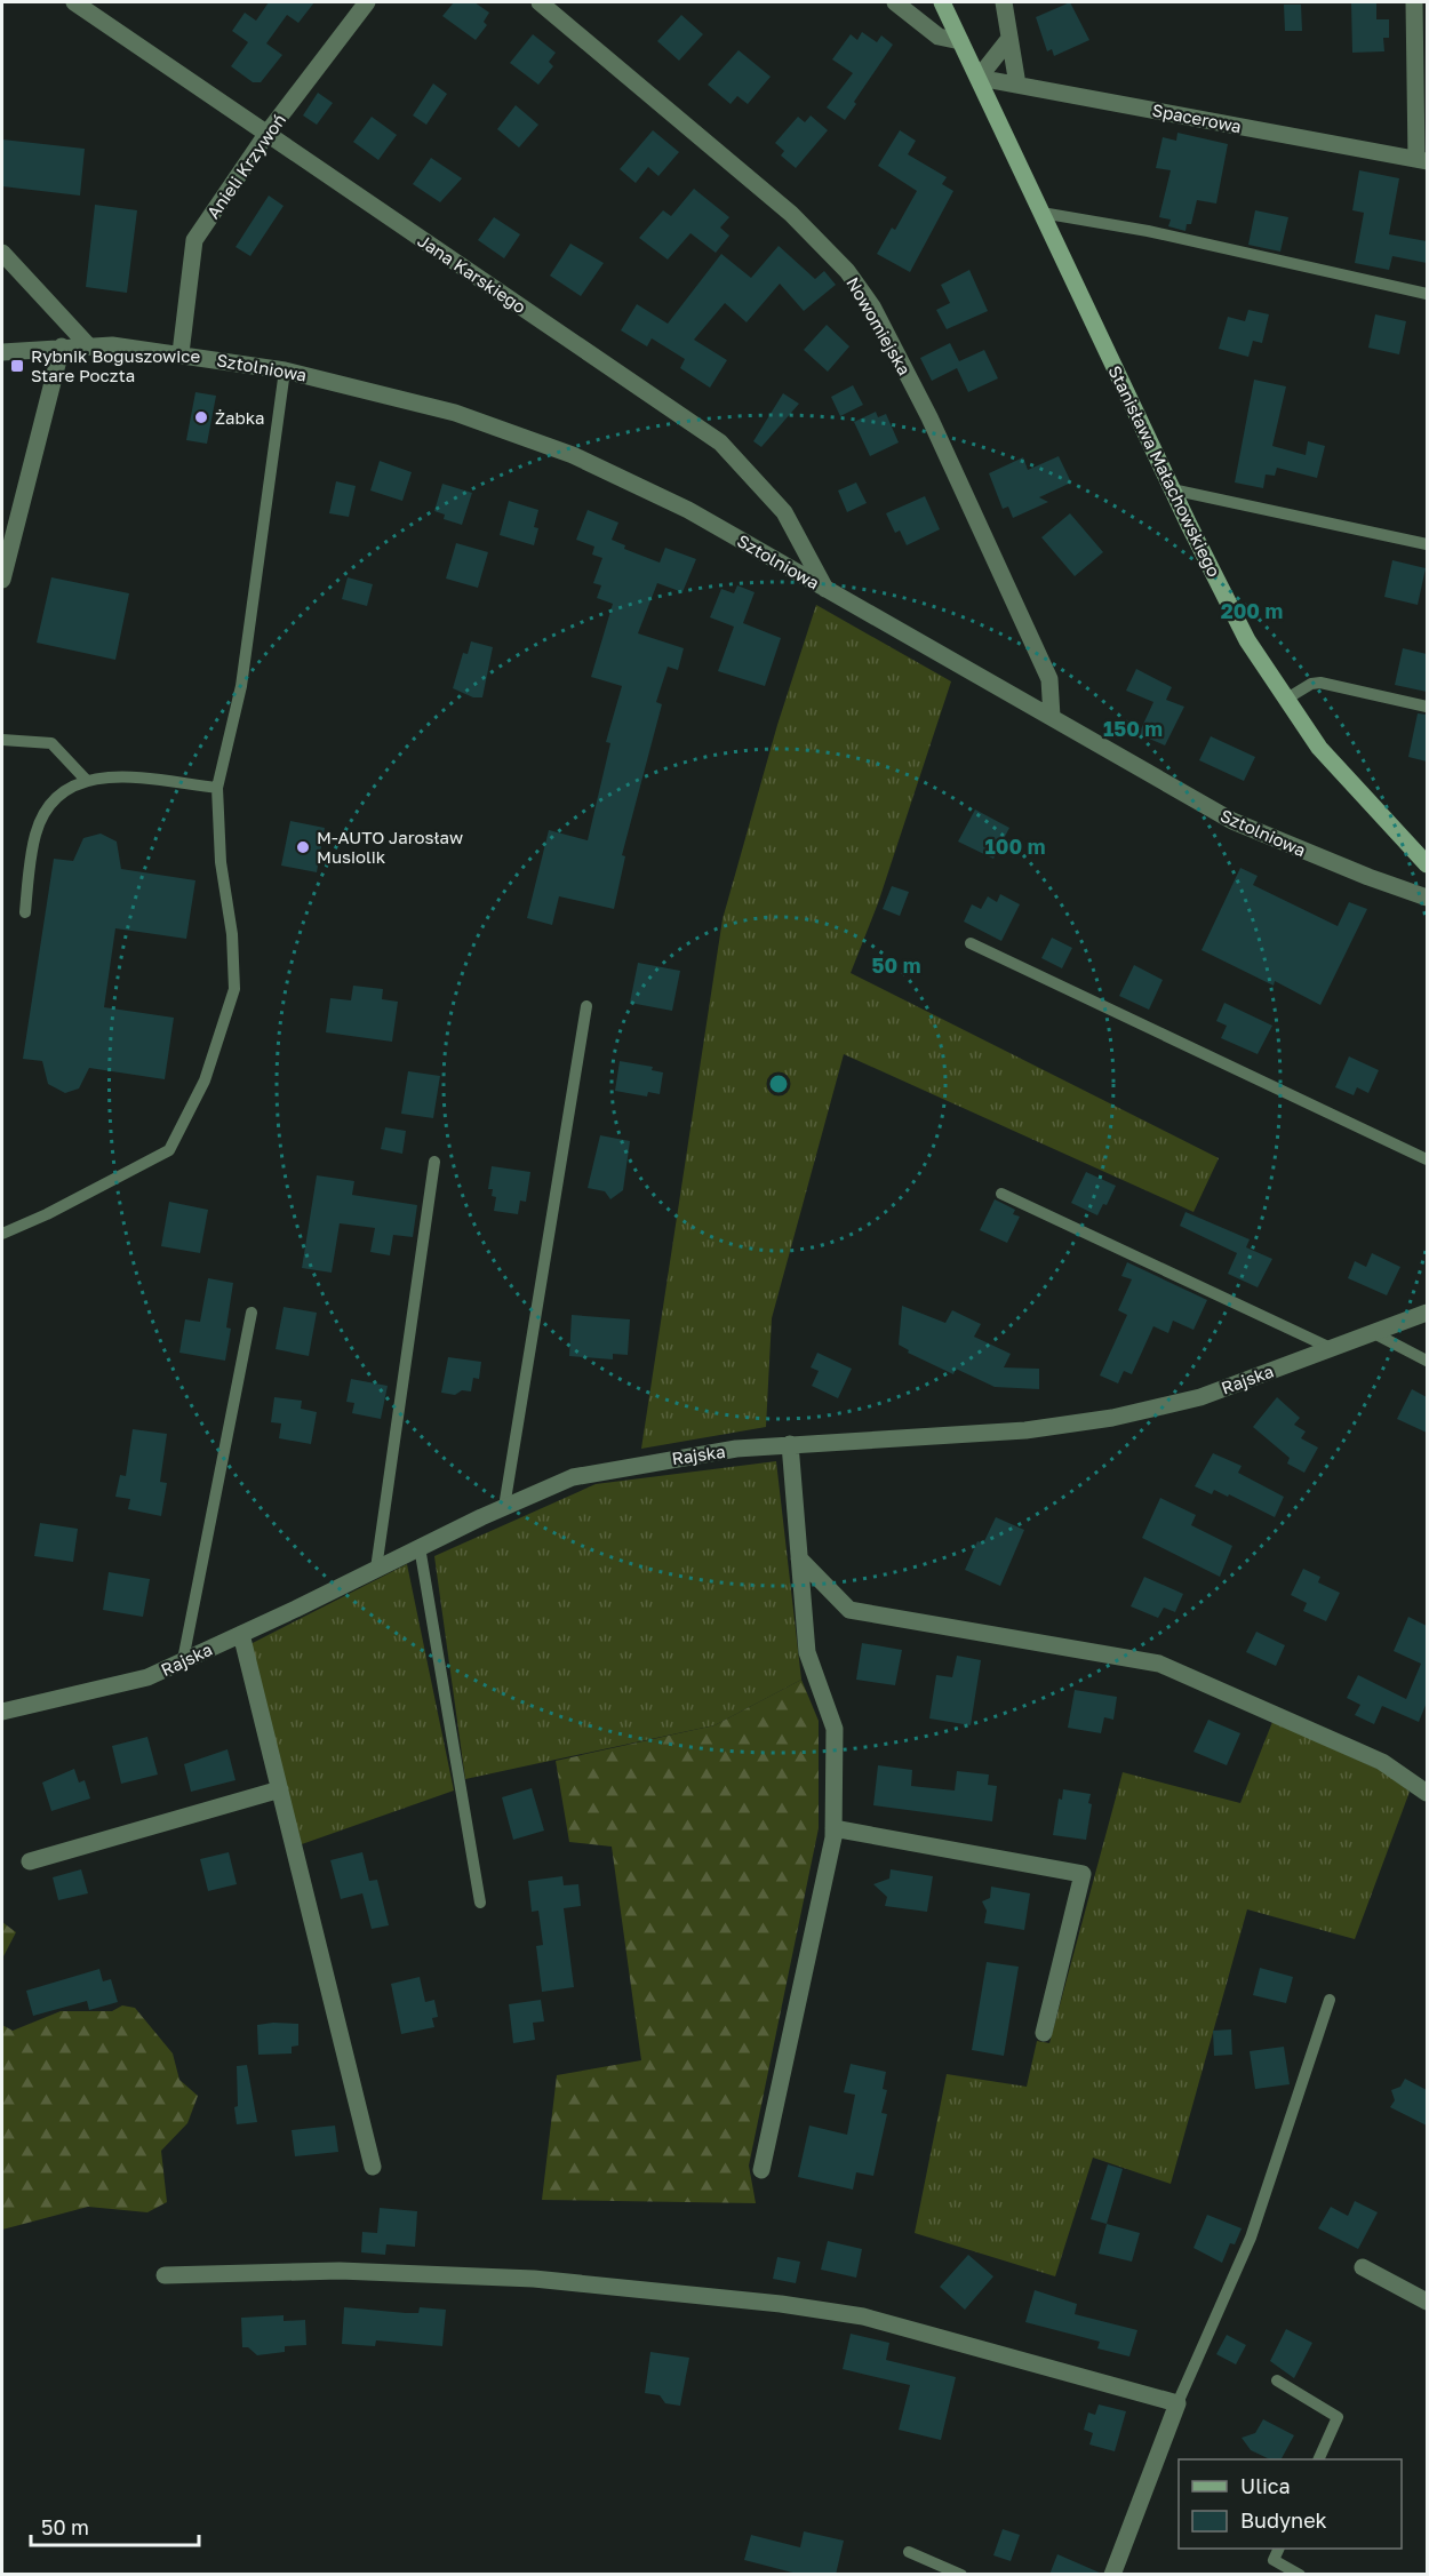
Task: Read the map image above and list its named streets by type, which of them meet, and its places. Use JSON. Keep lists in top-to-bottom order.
{
  "streets": {
    "street": [
      "Spacerowa",
      "Anieli Krzywoń",
      "Jana Karskiego",
      "Nowomiejska",
      "Sztolniowa",
      "Stanisława Małachowskiego",
      "Rajska"
    ]
  },
  "crossings": [
    ["Spacerowa", "Stanisława Małachowskiego"],
    ["Anieli Krzywoń", "Jana Karskiego"],
    ["Anieli Krzywoń", "Sztolniowa"],
    ["Jana Karskiego", "Sztolniowa"],
    ["Nowomiejska", "Sztolniowa"]
  ],
  "places": {
    "transit": ["Rybnik Boguszowice Stare Poczta"],
    "other": ["Żabka", "M-AUTO Jarosław Musiolik"]
  },
  "legend": ["Ulica", "Budynek"],
  "scale_bar": "50 m",
  "rings": [
    "200 m",
    "150 m",
    "100 m",
    "50 m"
  ]
}
